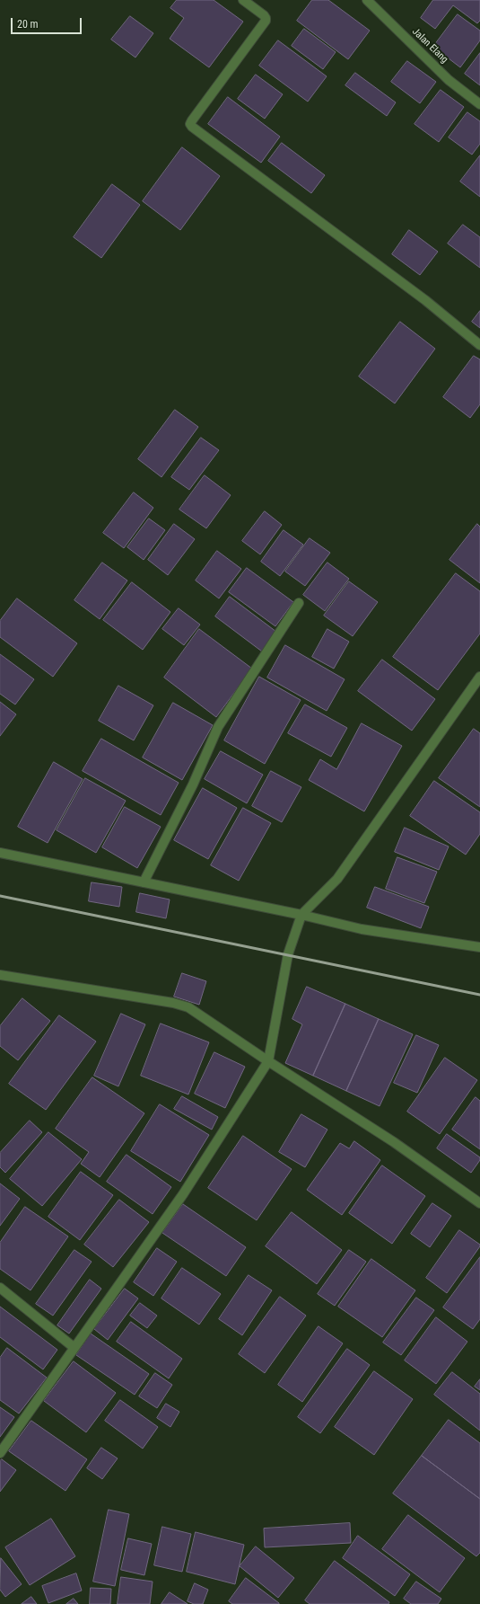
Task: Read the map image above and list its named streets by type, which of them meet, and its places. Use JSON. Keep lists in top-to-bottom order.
{
  "streets": {
    "street": ["Jalan Elang"]
  },
  "scale_bar": "20 m"
}
